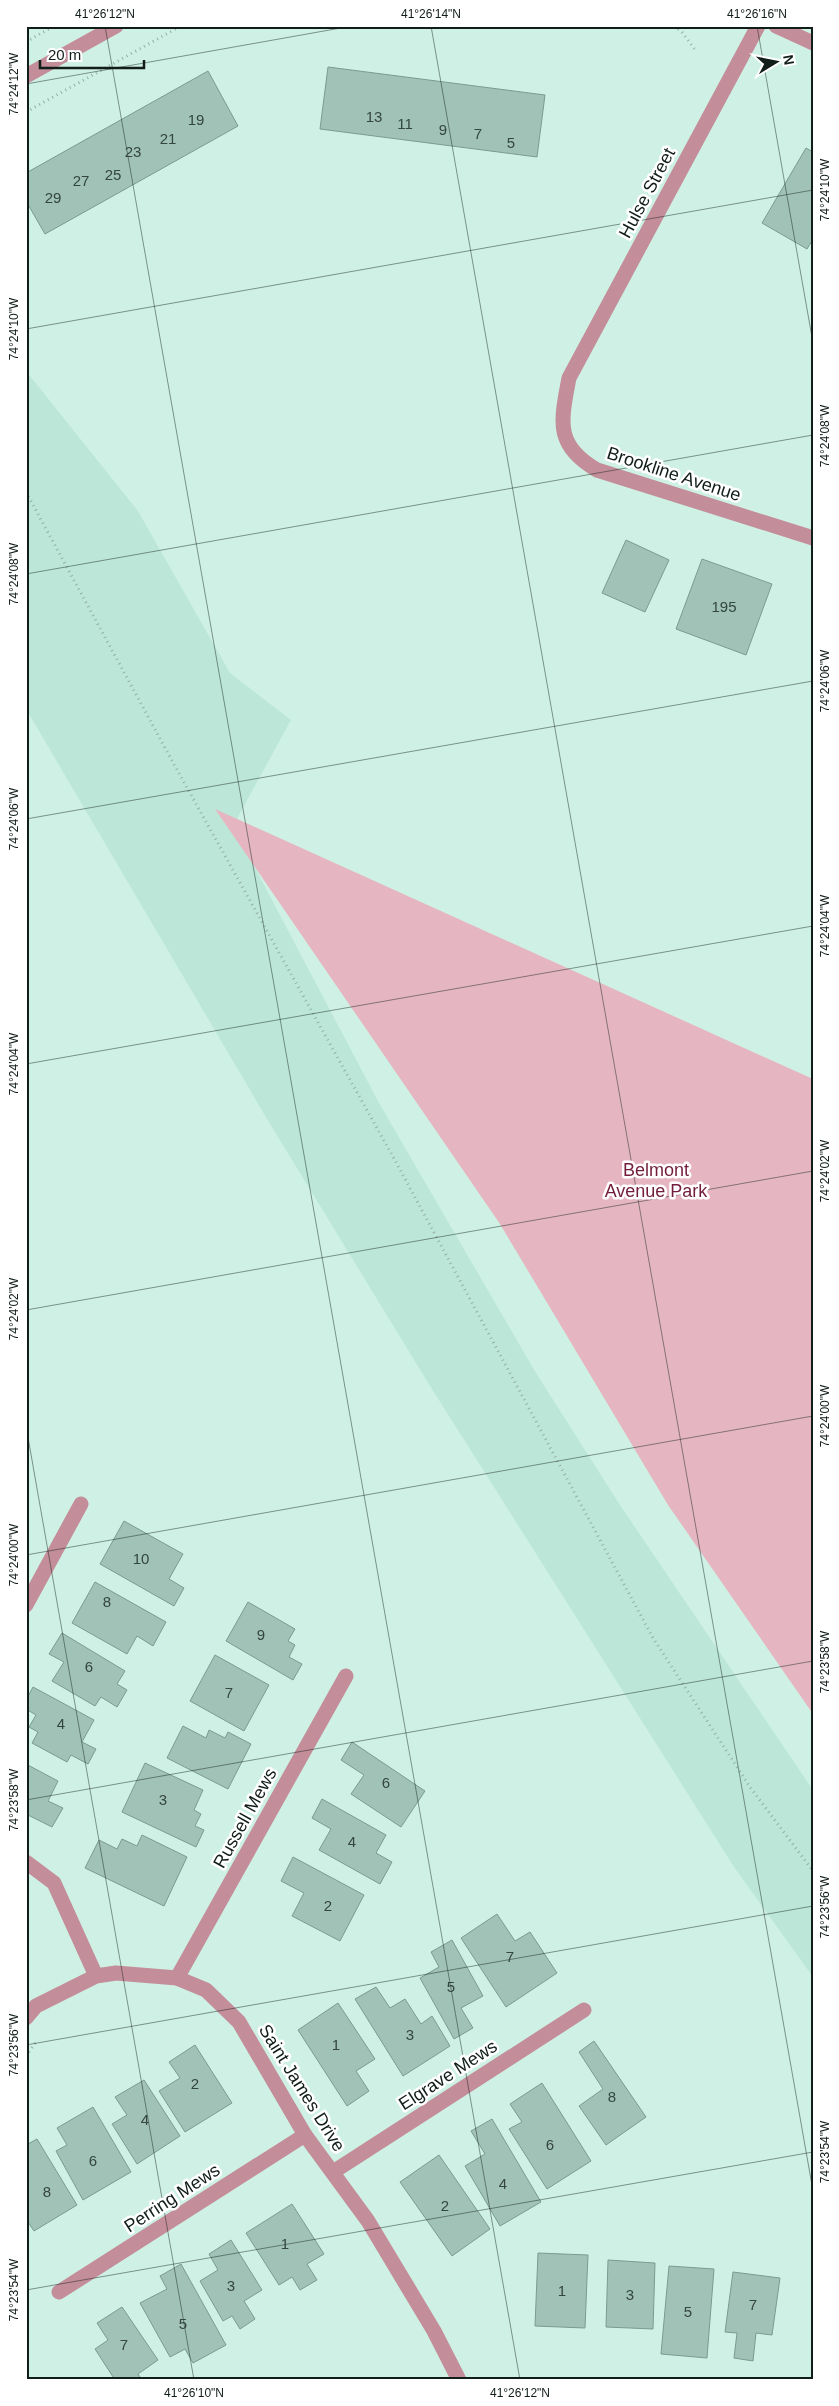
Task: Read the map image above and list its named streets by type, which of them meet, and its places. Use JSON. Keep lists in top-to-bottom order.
{
  "streets": {
    "street": [
      "Hulse Street",
      "Brookline Avenue",
      "Russell Mews",
      "Elgrave Mews",
      "Saint James Drive",
      "Perring Mews"
    ]
  },
  "crossings": [
    ["Hulse Street", "Brookline Avenue"],
    ["Russell Mews", "Saint James Drive"],
    ["Elgrave Mews", "Saint James Drive"],
    ["Saint James Drive", "Perring Mews"]
  ],
  "parks": ["Belmont Avenue Park"],
  "house_numbers": [
    "13",
    "19",
    "11",
    "9",
    "7",
    "21",
    "5",
    "23",
    "25",
    "27",
    "29",
    "195",
    "10",
    "8",
    "9",
    "6",
    "7",
    "4",
    "6",
    "3",
    "4",
    "2",
    "7",
    "5",
    "3",
    "1",
    "2",
    "8",
    "4",
    "6",
    "6",
    "4",
    "8",
    "2",
    "1",
    "3",
    "1",
    "3",
    "7",
    "5",
    "5",
    "7"
  ],
  "scale_bar": "20 m",
  "north": "right",
  "coordinates": [
    "41°26'12\"N",
    "41°26'14\"N",
    "41°26'16\"N",
    "74°24'12\"W",
    "74°24'10\"W",
    "74°24'08\"W",
    "74°24'06\"W",
    "74°24'04\"W",
    "74°24'02\"W",
    "74°24'00\"W",
    "74°23'58\"W",
    "74°23'56\"W",
    "74°23'54\"W",
    "41°26'10\"N"
  ]
}
